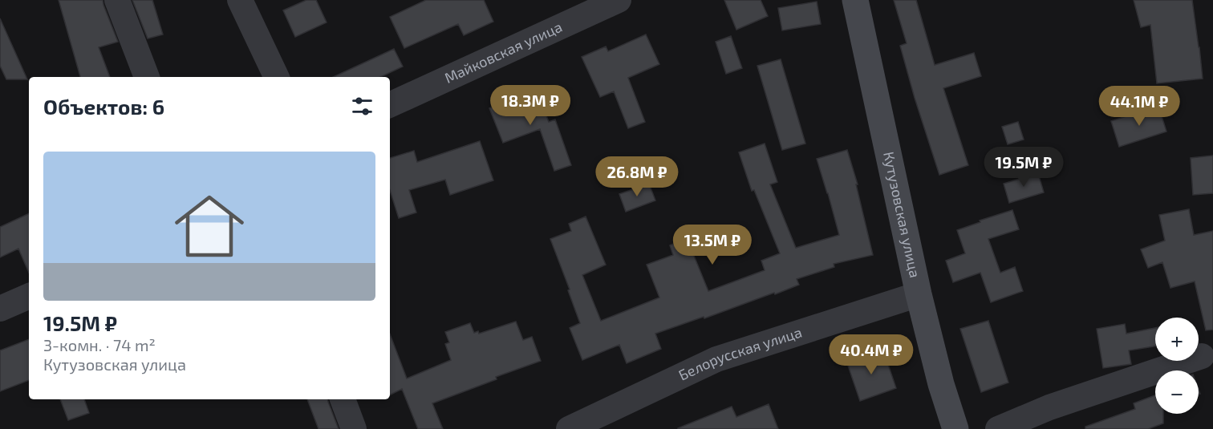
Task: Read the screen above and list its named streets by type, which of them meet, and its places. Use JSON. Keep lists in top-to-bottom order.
{
  "streets": {
    "street": ["Майковская улица", "Кутузовская улица", "Белорусская улица"]
  },
  "crossings": [
    ["Кутузовская улица", "Белорусская улица"]
  ],
  "page": {
    "heading": "Объектов: 6",
    "price": [
      "18.3M ₽",
      "44.1M ₽",
      "19.5M ₽",
      "26.8M ₽",
      "13.5M ₽",
      "40.4M ₽"
    ],
    "list": [
      {
        "name": "19.5M ₽",
        "note": "3-комн. · 74 m² · Кутузовская улица"
      }
    ],
    "map_buttons": ["+", "−"]
  }
}
